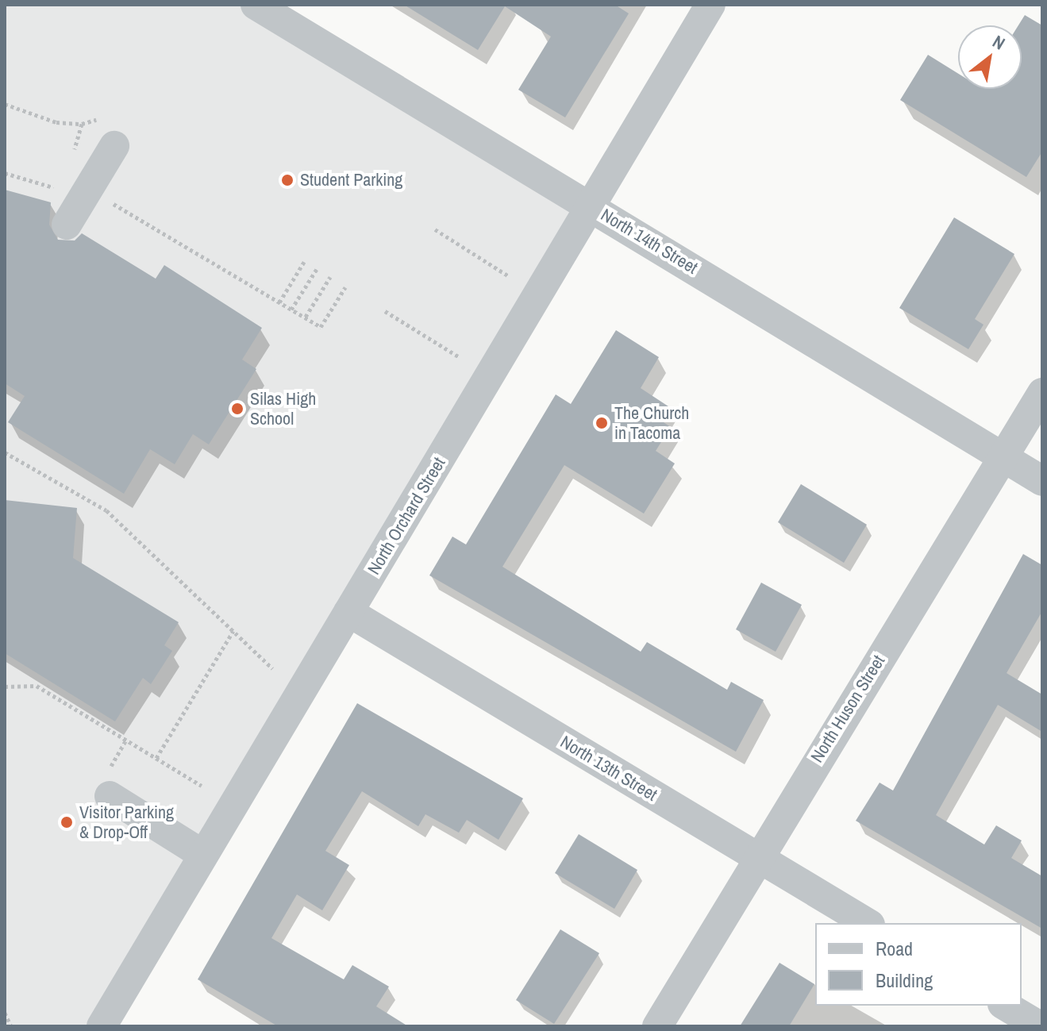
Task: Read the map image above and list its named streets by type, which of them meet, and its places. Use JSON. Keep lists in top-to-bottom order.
{
  "streets": {
    "street": [
      "North 14th Street",
      "North Orchard Street",
      "North Huson Street",
      "North 13th Street"
    ]
  },
  "crossings": [
    ["North 14th Street", "North Orchard Street"],
    ["North 14th Street", "North Huson Street"],
    ["North Orchard Street", "North 13th Street"],
    ["North Huson Street", "North 13th Street"]
  ],
  "places": [
    "Student Parking",
    "Silas High School",
    "The Church in Tacoma",
    "Visitor Parking & Drop-Off"
  ],
  "legend": ["Road", "Building"],
  "north": "top right"
}
